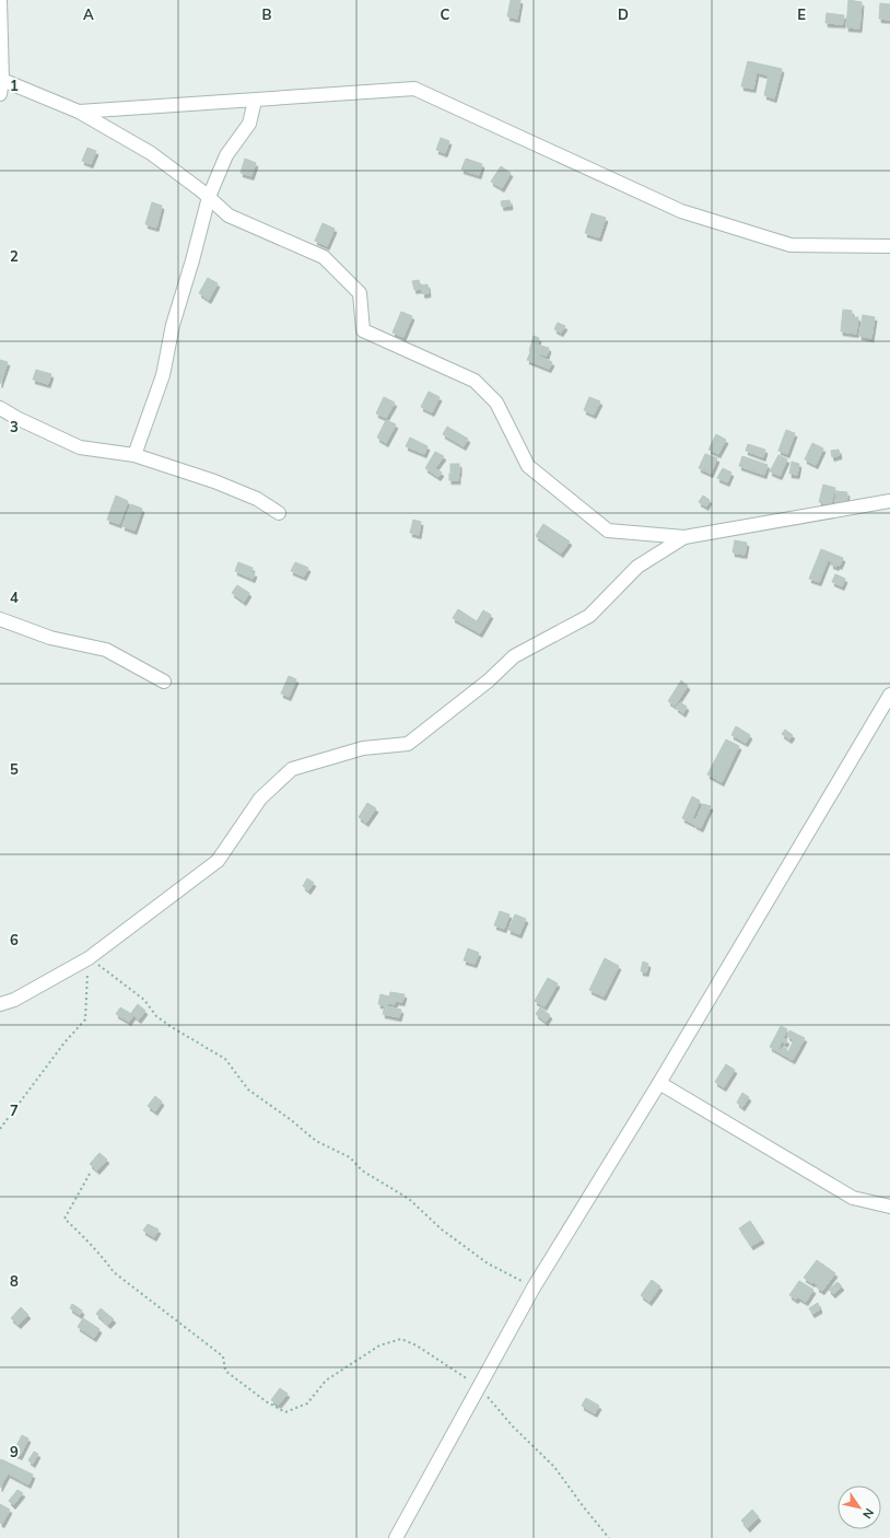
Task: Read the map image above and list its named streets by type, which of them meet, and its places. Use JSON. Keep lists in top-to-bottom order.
{
  "north": "bottom right",
  "grid": {
    "columns": [
      "A",
      "B",
      "C",
      "D",
      "E"
    ],
    "rows": [
      "1",
      "2",
      "3",
      "4",
      "5",
      "6",
      "7",
      "8",
      "9"
    ]
  }
}
